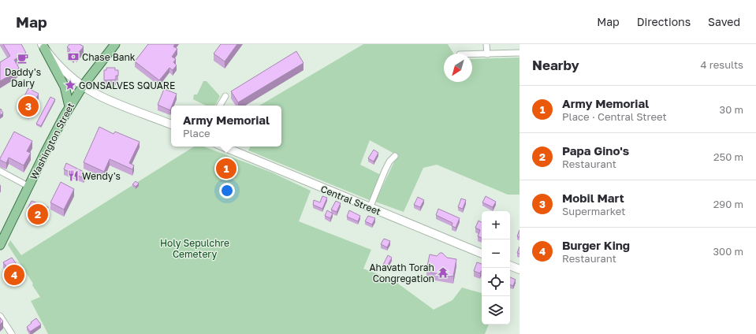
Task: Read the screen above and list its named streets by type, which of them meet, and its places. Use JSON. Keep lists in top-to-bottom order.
{
  "streets": {
    "main road": ["Washington Street", "Central Street"]
  },
  "parks": ["Holy Sepulchre Cemetery"],
  "places": {
    "bank": ["Chase Bank"],
    "cafe": ["Daddy's Dairy"],
    "place": ["GONSALVES SQUARE"],
    "restaurant": ["Wendy's"],
    "temple": ["Ahavath Torah Congregation"]
  },
  "north": "bottom left",
  "page": {
    "header": "Map",
    "nav": ["Map", "Directions", "Saved"],
    "heading": ["Nearby", "4 results"],
    "list": [
      {
        "mark": "1",
        "name": "Army Memorial",
        "note": "Place · Central Street",
        "value": "30 m"
      },
      {
        "mark": "2",
        "name": "Papa Gino's",
        "note": "Restaurant",
        "value": "250 m"
      },
      {
        "mark": "3",
        "name": "Mobil Mart",
        "note": "Supermarket",
        "value": "290 m"
      },
      {
        "mark": "4",
        "name": "Burger King",
        "note": "Restaurant",
        "value": "300 m"
      }
    ],
    "pins": [
      "3",
      "1",
      "2",
      "4"
    ],
    "popup": ["Army Memorial", "Place"],
    "map_buttons": ["+", "−"]
  }
}
